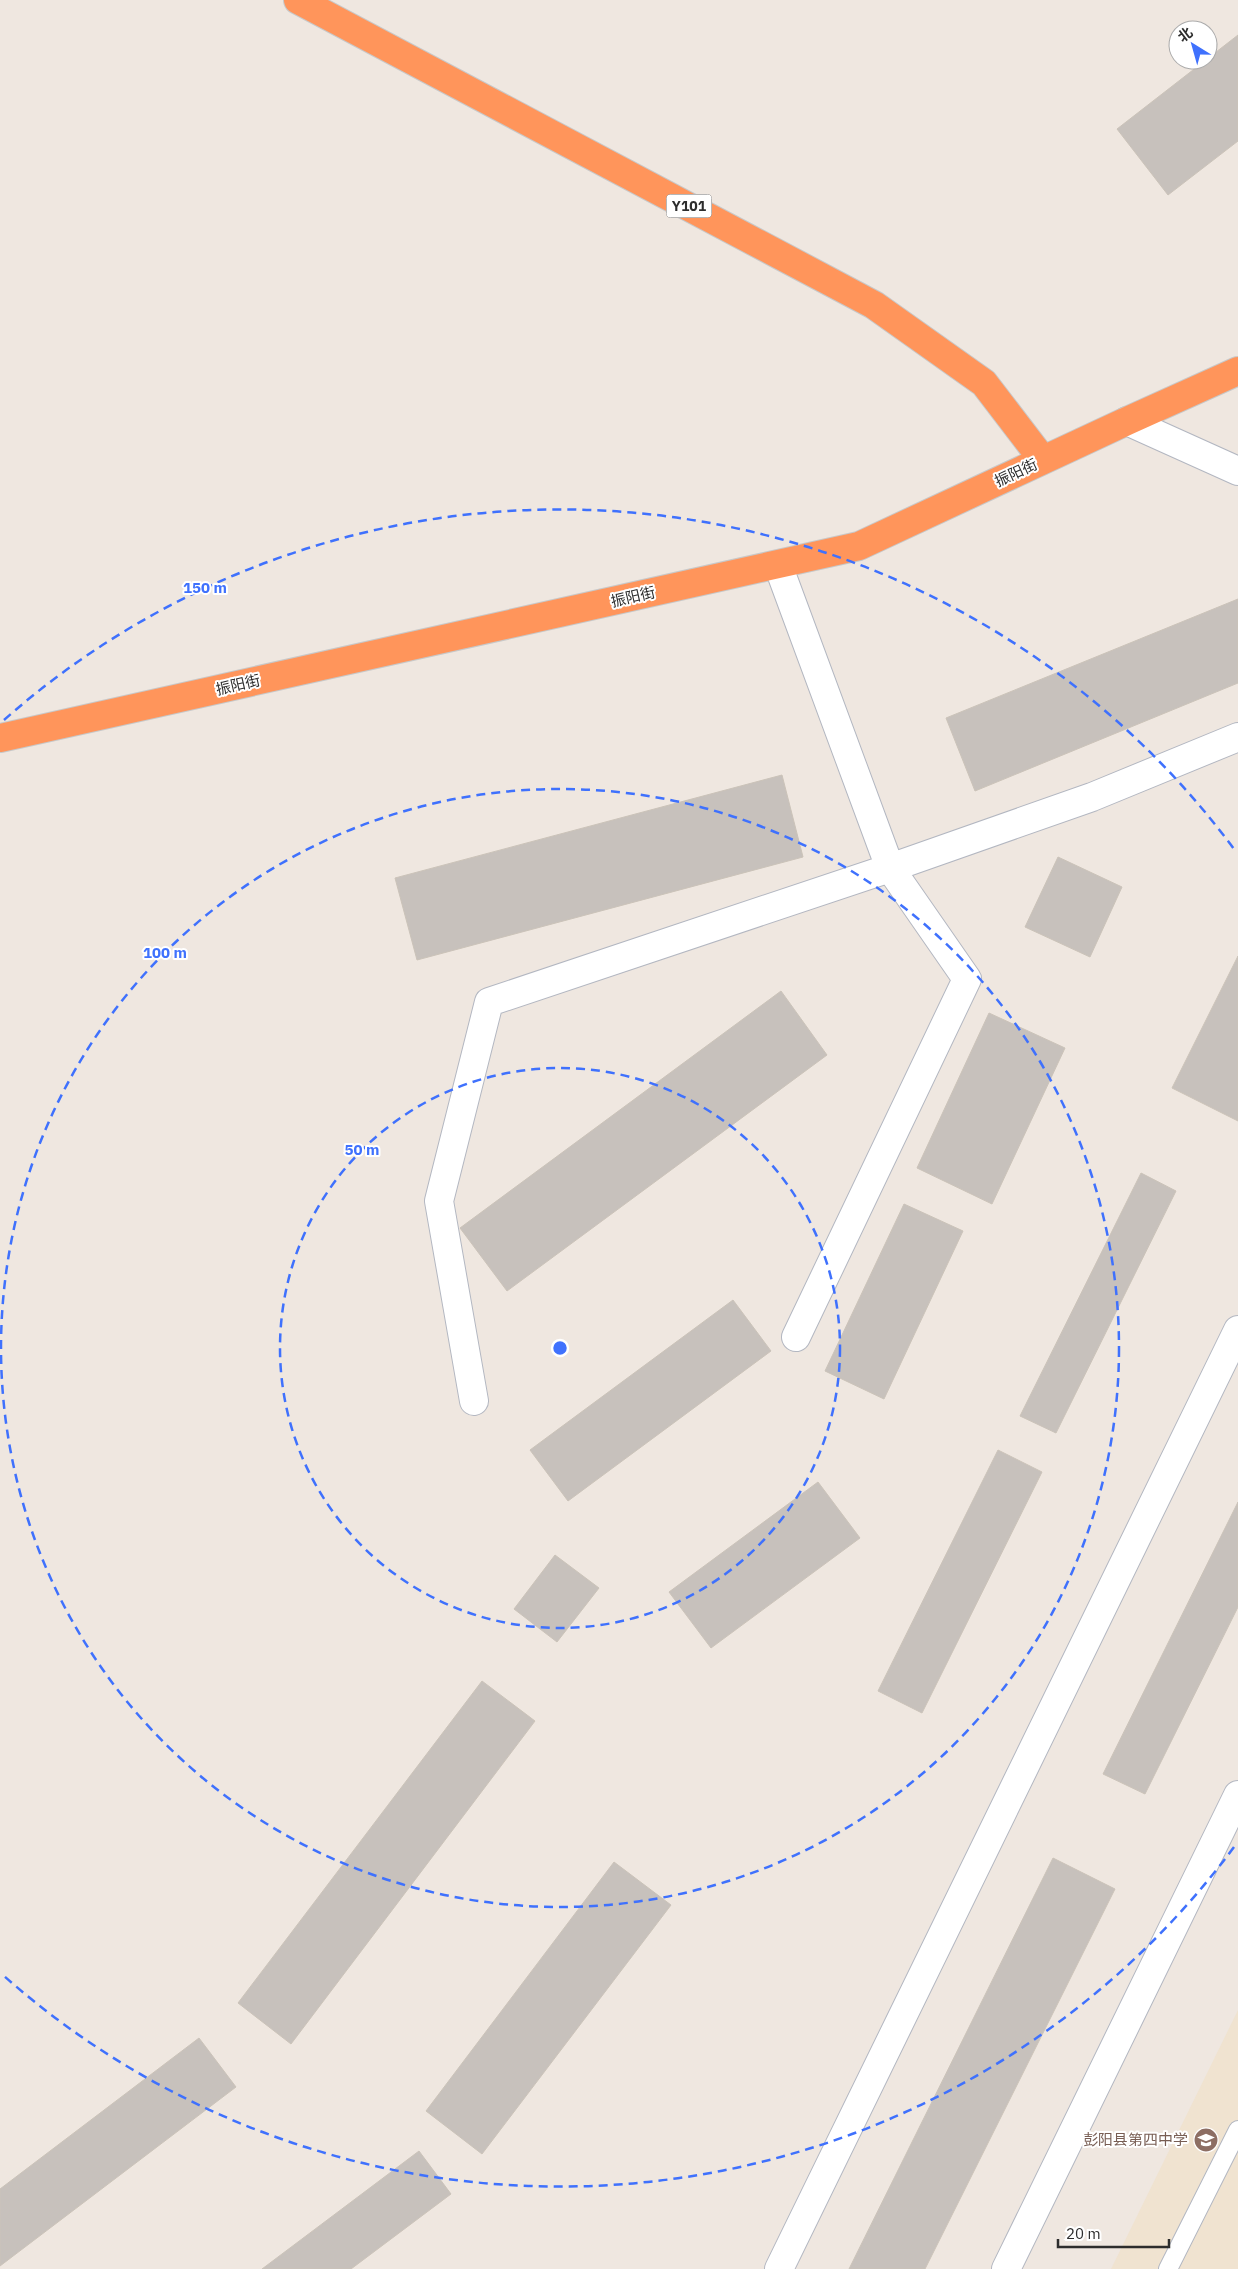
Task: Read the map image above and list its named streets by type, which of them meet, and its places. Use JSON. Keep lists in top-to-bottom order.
{
  "streets": {
    "highway": ["Y101", "振阳街"]
  },
  "crossings": [
    ["Y101", "振阳街"]
  ],
  "places": {
    "school or university": ["彭阳县第四中学"]
  },
  "scale_bar": "20 m",
  "north": "top left",
  "rings": ["150 m", "100 m", "50 m"]
}
